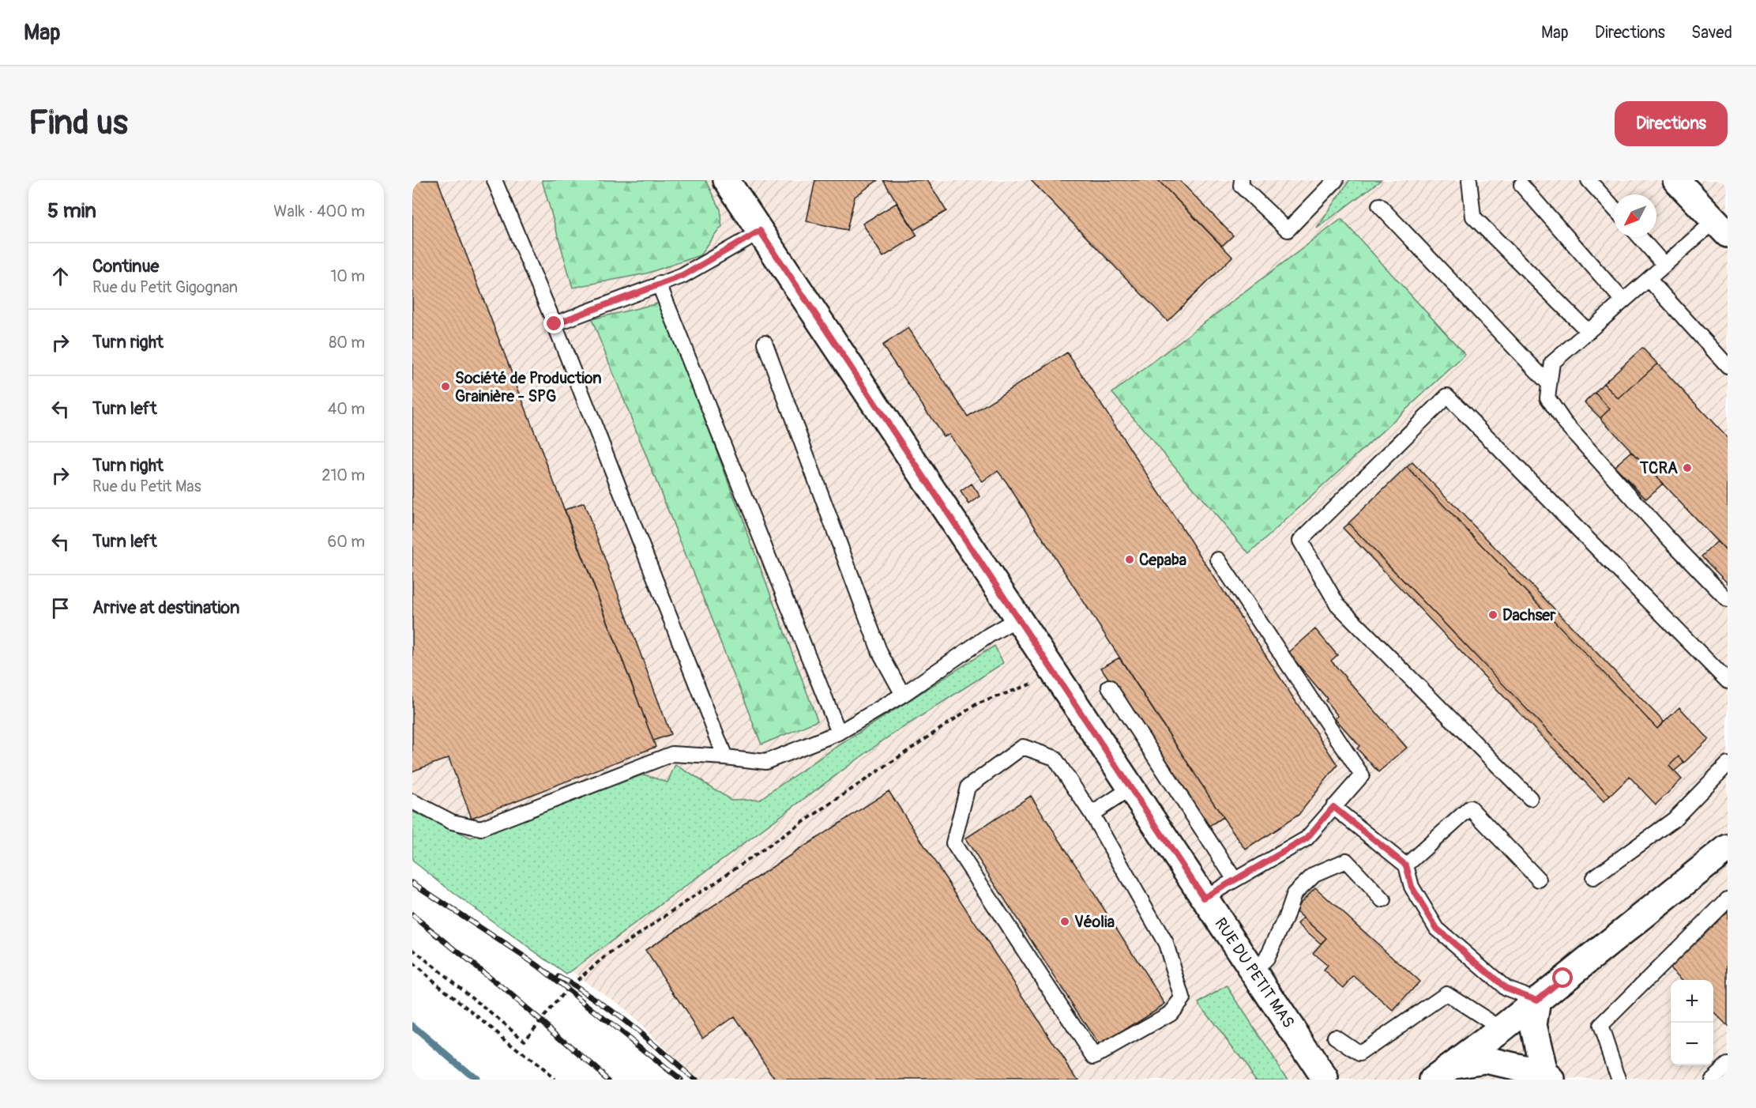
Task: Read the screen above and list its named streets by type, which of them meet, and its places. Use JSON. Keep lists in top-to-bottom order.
{
  "streets": {
    "street": ["RUE DU PETIT MAS"]
  },
  "places": [
    "Société de Production Grainière - SPG",
    "TCRA",
    "Cepaba",
    "Dachser",
    "Véolia"
  ],
  "north": "bottom left",
  "page": {
    "header": "Map",
    "nav": ["Map", "Directions", "Saved"],
    "buttons": "Directions",
    "title": "Find us",
    "heading": ["5 min", "Walk · 400 m"],
    "list": [
      ["Continue", "Rue du Petit Gigognan", "10 m"],
      ["Turn right", "80 m"],
      ["Turn left", "40 m"],
      ["Turn right", "Rue du Petit Mas", "210 m"],
      ["Turn left", "60 m"],
      "Arrive at destination"
    ],
    "map_buttons": ["+", "−"]
  }
}
